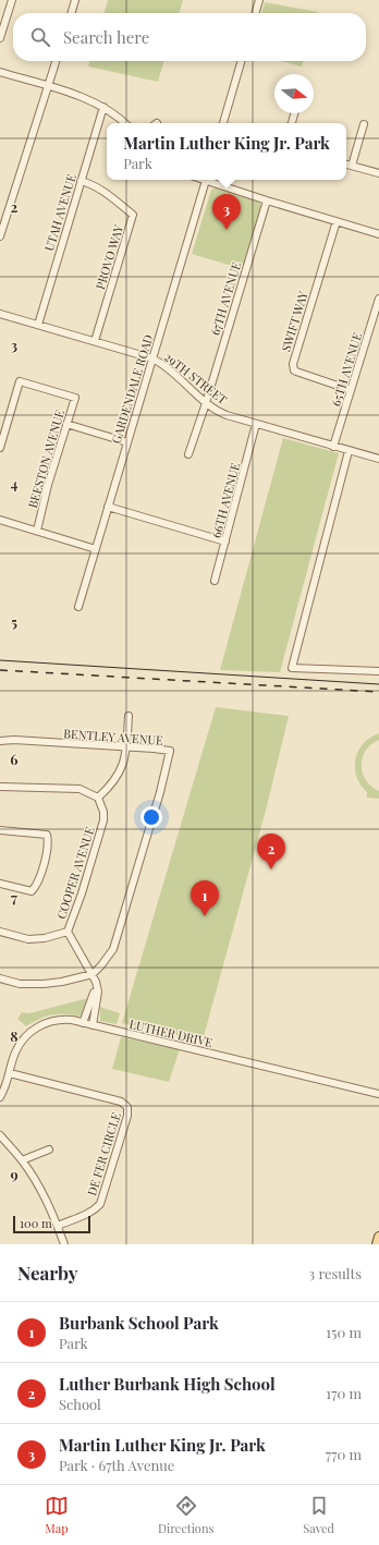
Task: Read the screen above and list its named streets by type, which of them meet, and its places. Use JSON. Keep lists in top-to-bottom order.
{
  "streets": {
    "street": [
      "UTAH AVENUE",
      "PROVO WAY",
      "67TH AVENUE",
      "SWIFT WAY",
      "65TH AVENUE",
      "29TH STREET",
      "GARDENDALE ROAD",
      "BEESTON AVENUE",
      "66TH AVENUE",
      "BENTLEY AVENUE",
      "COOPER AVENUE",
      "LUTHER DRIVE",
      "DE FER CIRCLE"
    ]
  },
  "crossings": [
    ["UTAH AVENUE", "PROVO WAY"],
    ["UTAH AVENUE", "29TH STREET"],
    ["PROVO WAY", "29TH STREET"],
    ["67TH AVENUE", "29TH STREET"],
    ["SWIFT WAY", "65TH AVENUE"],
    ["65TH AVENUE", "29TH STREET"],
    ["29TH STREET", "GARDENDALE ROAD"],
    ["29TH STREET", "66TH AVENUE"],
    ["LUTHER DRIVE", "DE FER CIRCLE"]
  ],
  "scale_bar": "100 m",
  "north": "right",
  "page": {
    "search": "Search here",
    "popup": ["Martin Luther King Jr. Park", "Park"],
    "pins": ["3", "2", "1"],
    "scale": "100 m",
    "heading": ["Nearby", "3 results"],
    "list": [
      {
        "mark": "1",
        "name": "Burbank School Park",
        "note": "Park",
        "value": "150 m"
      },
      {
        "mark": "2",
        "name": "Luther Burbank High School",
        "note": "School",
        "value": "170 m"
      },
      {
        "mark": "3",
        "name": "Martin Luther King Jr. Park",
        "note": "Park · 67th Avenue",
        "value": "770 m"
      }
    ],
    "nav": ["Map", "Directions", "Saved"]
  },
  "grid": {
    "rows": [
      "2",
      "3",
      "4",
      "5",
      "6",
      "7",
      "8",
      "9"
    ]
  }
}
